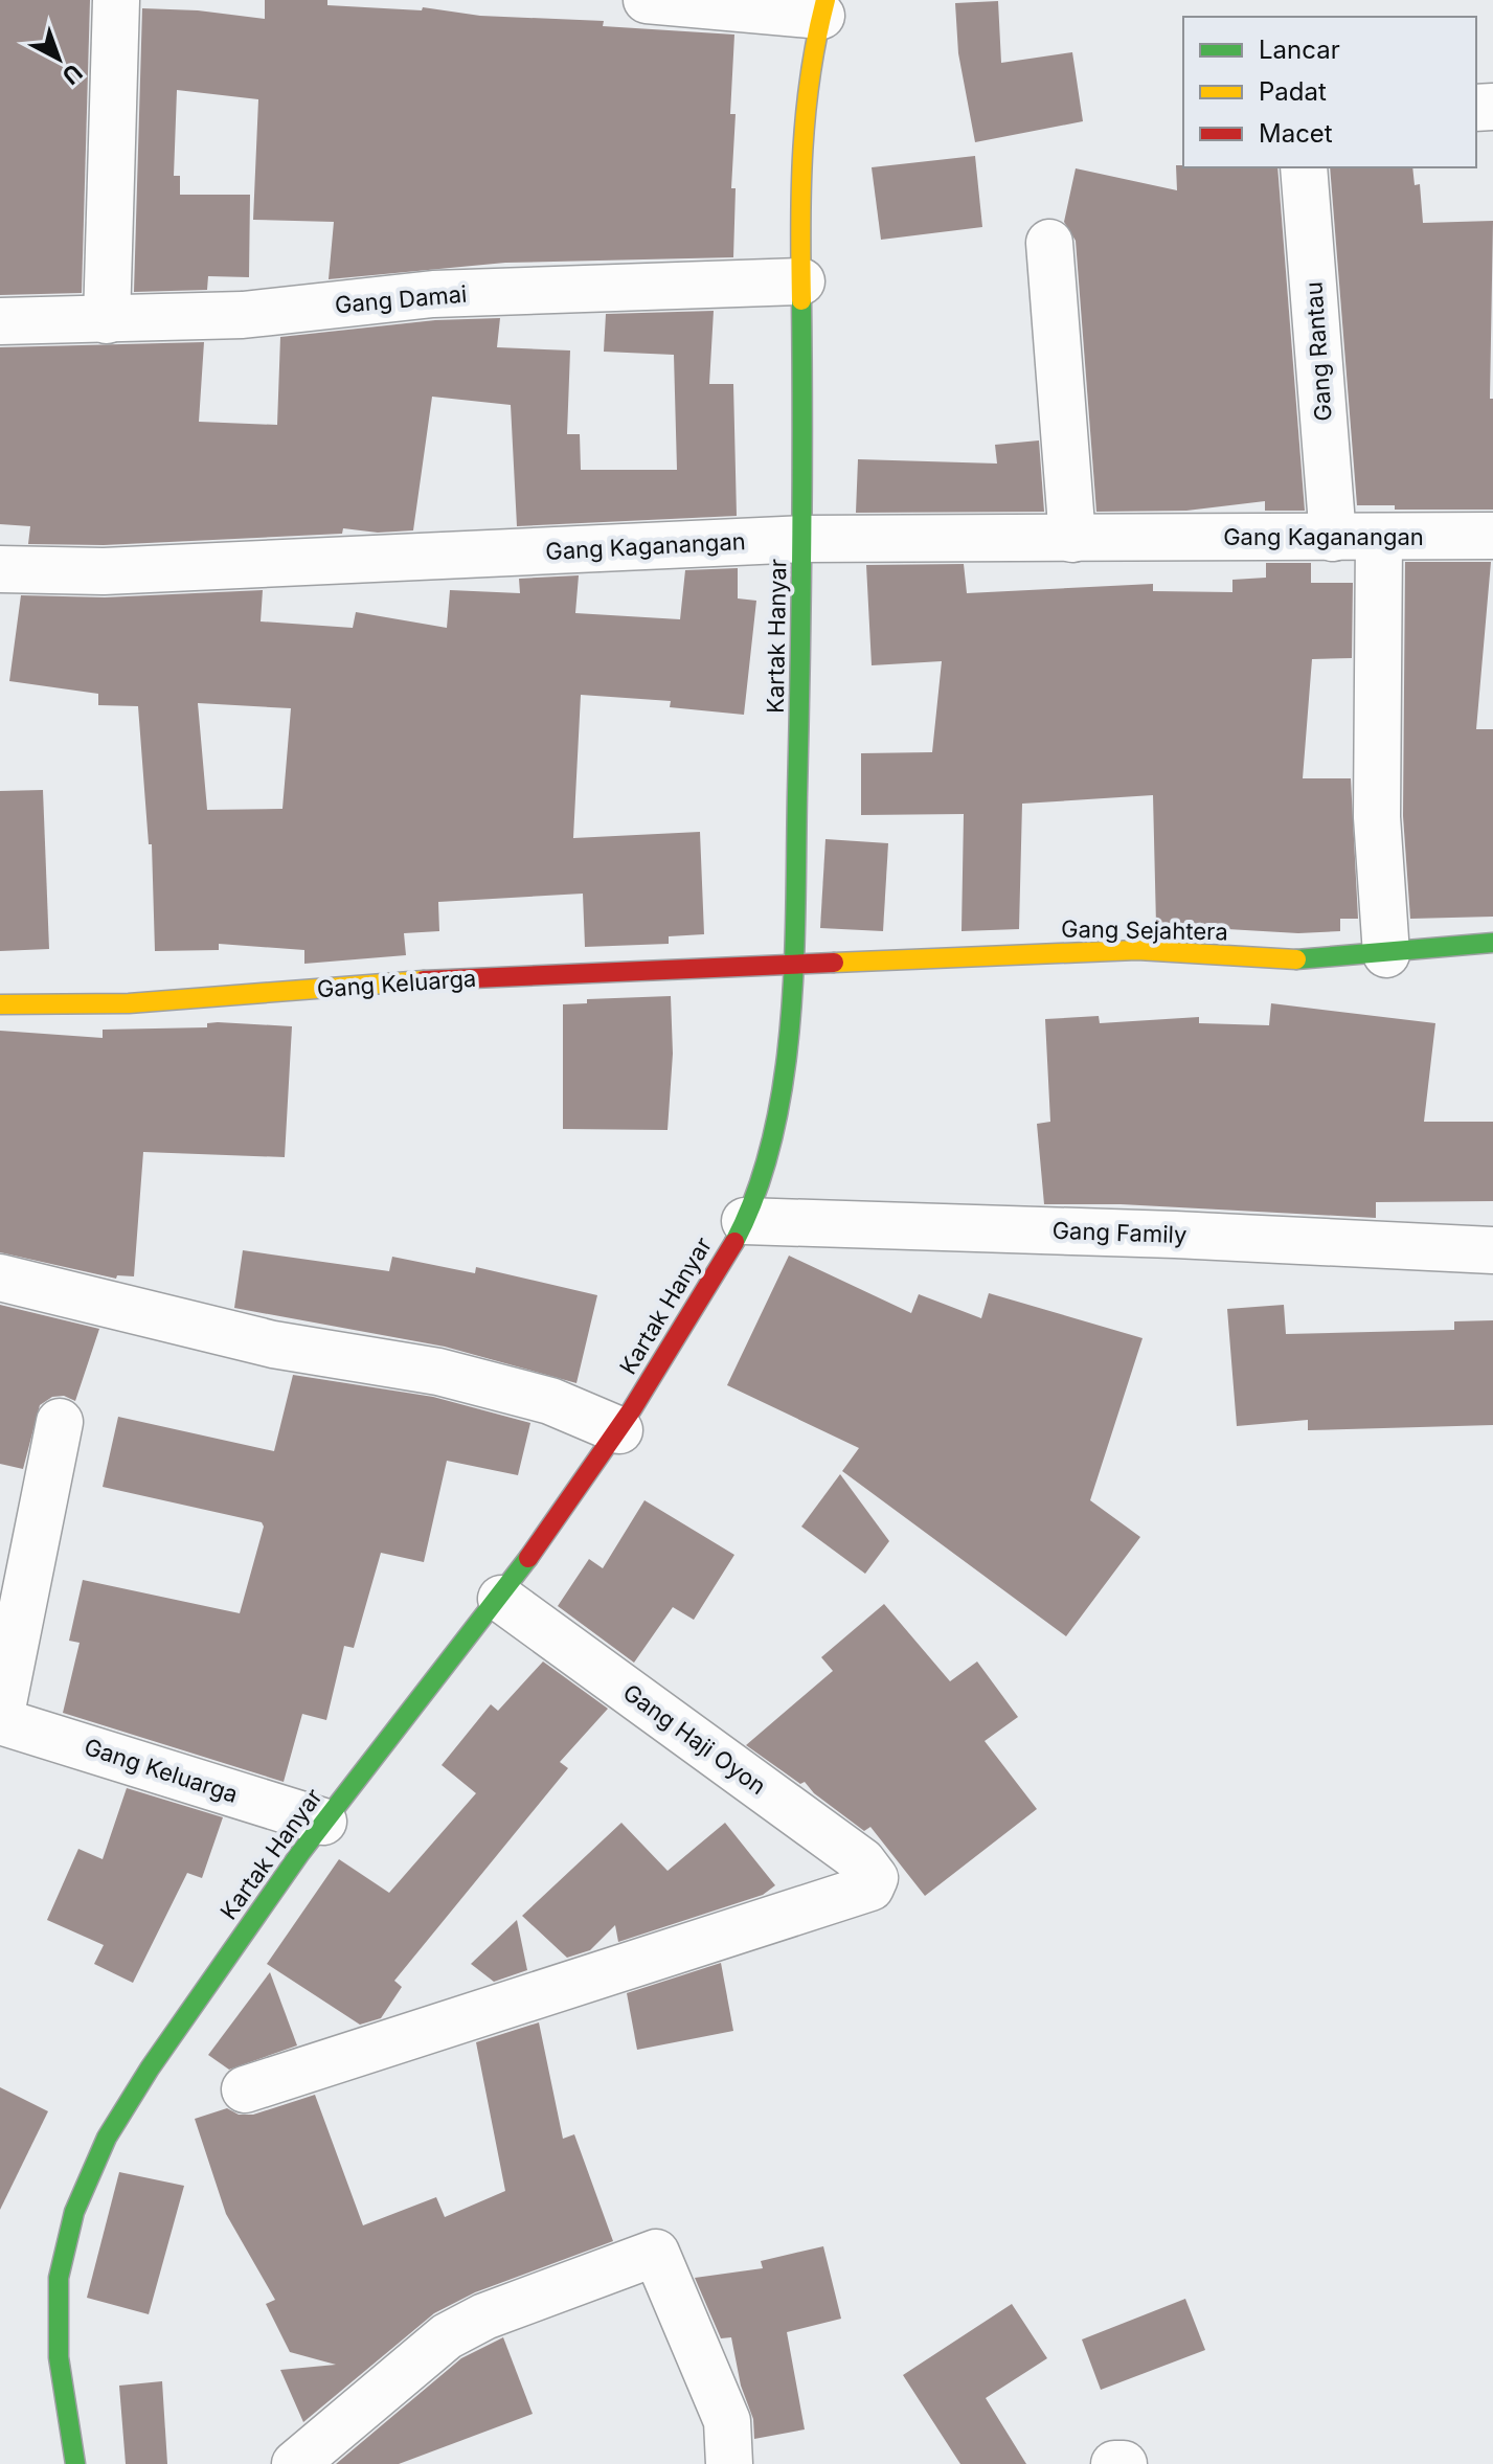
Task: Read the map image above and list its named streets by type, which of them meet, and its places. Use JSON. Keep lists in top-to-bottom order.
{
  "streets": {
    "street": [
      "Gang Damai",
      "Gang Rantau",
      "Gang Kaganangan",
      "Kartak Hanyar",
      "Gang Sejahtera",
      "Gang Keluarga",
      "Gang Family",
      "Gang Haji Oyon"
    ]
  },
  "crossings": [
    ["Gang Damai", "Kartak Hanyar"],
    ["Gang Rantau", "Gang Kaganangan"],
    ["Gang Kaganangan", "Kartak Hanyar"],
    ["Kartak Hanyar", "Gang Sejahtera"],
    ["Kartak Hanyar", "Gang Keluarga"],
    ["Kartak Hanyar", "Gang Family"],
    ["Kartak Hanyar", "Gang Haji Oyon"],
    ["Gang Sejahtera", "Gang Keluarga"]
  ],
  "legend": ["Lancar", "Padat", "Macet"],
  "north": "bottom right"
}
